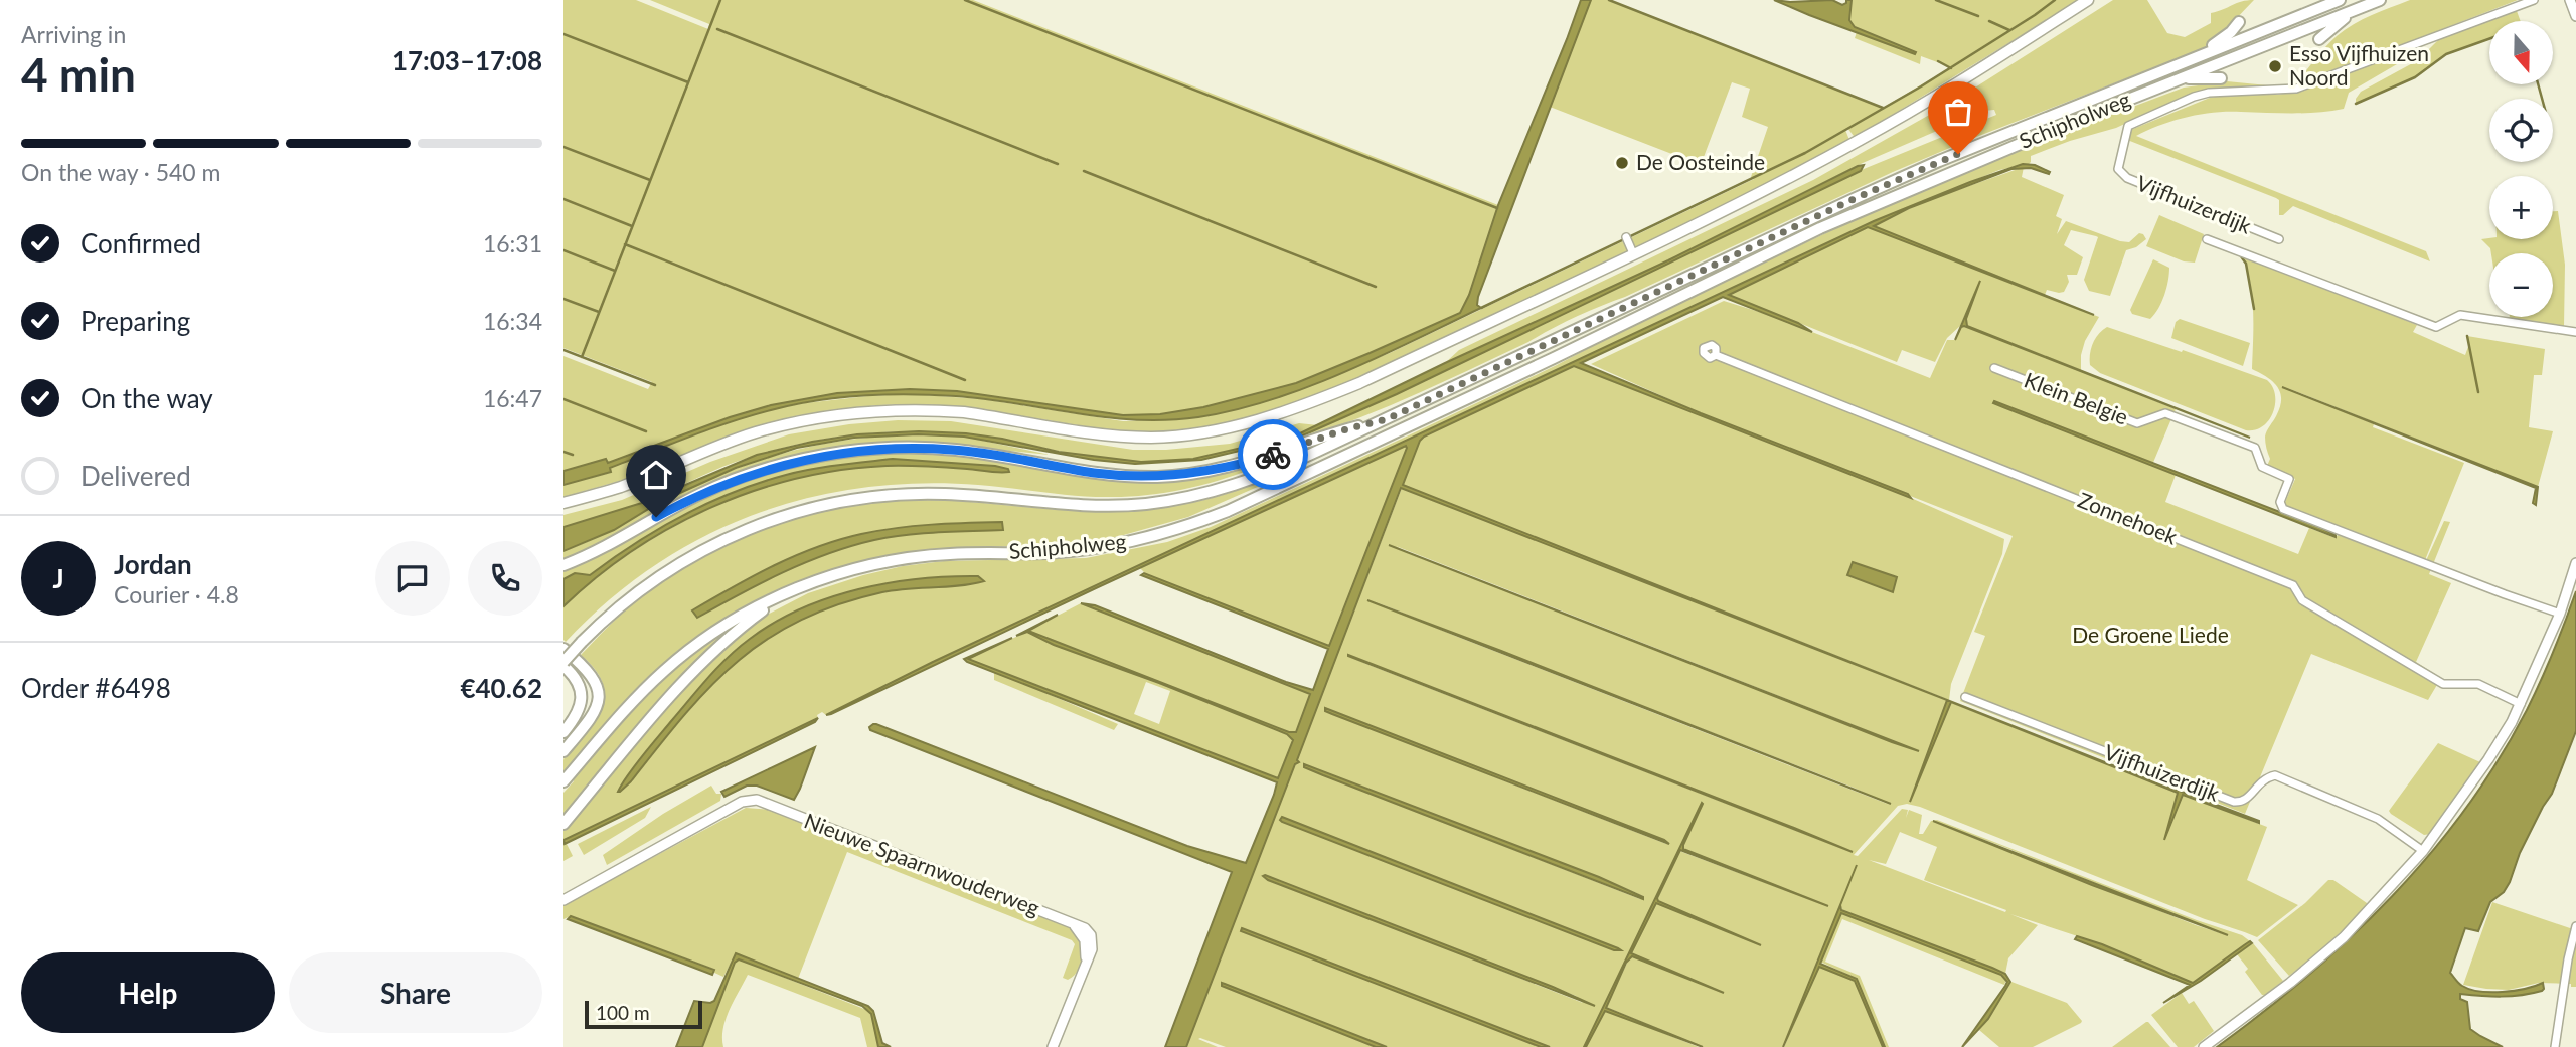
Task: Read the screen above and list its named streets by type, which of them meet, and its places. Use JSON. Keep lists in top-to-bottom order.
{
  "streets": {
    "highway": ["Schipholweg"],
    "street": [
      "Vijfhuizerdijk",
      "Klein Belgie",
      "Zonnehoek",
      "Nieuwe Spaarnwouderweg"
    ]
  },
  "parks": ["De Groene Liede"],
  "places": ["Esso Vijfhuizen Noord", "De Oosteinde"],
  "scale_bar": "100 m",
  "north": "bottom",
  "page": {
    "heading": ["4 min", "Arriving in", "17:03–17:08"],
    "panel": [
      "Jordan",
      "Courier · 4.8",
      "Order #6498",
      "€40.62"
    ],
    "map_buttons": ["+", "−"],
    "bar": "On the way · 540 m",
    "list": [
      ["Confirmed", "16:31"],
      ["Preparing", "16:34"],
      ["On the way", "16:47"],
      "Delivered"
    ],
    "round": "J",
    "buttons": ["Help", "Share"],
    "scale": "100 m"
  }
}
